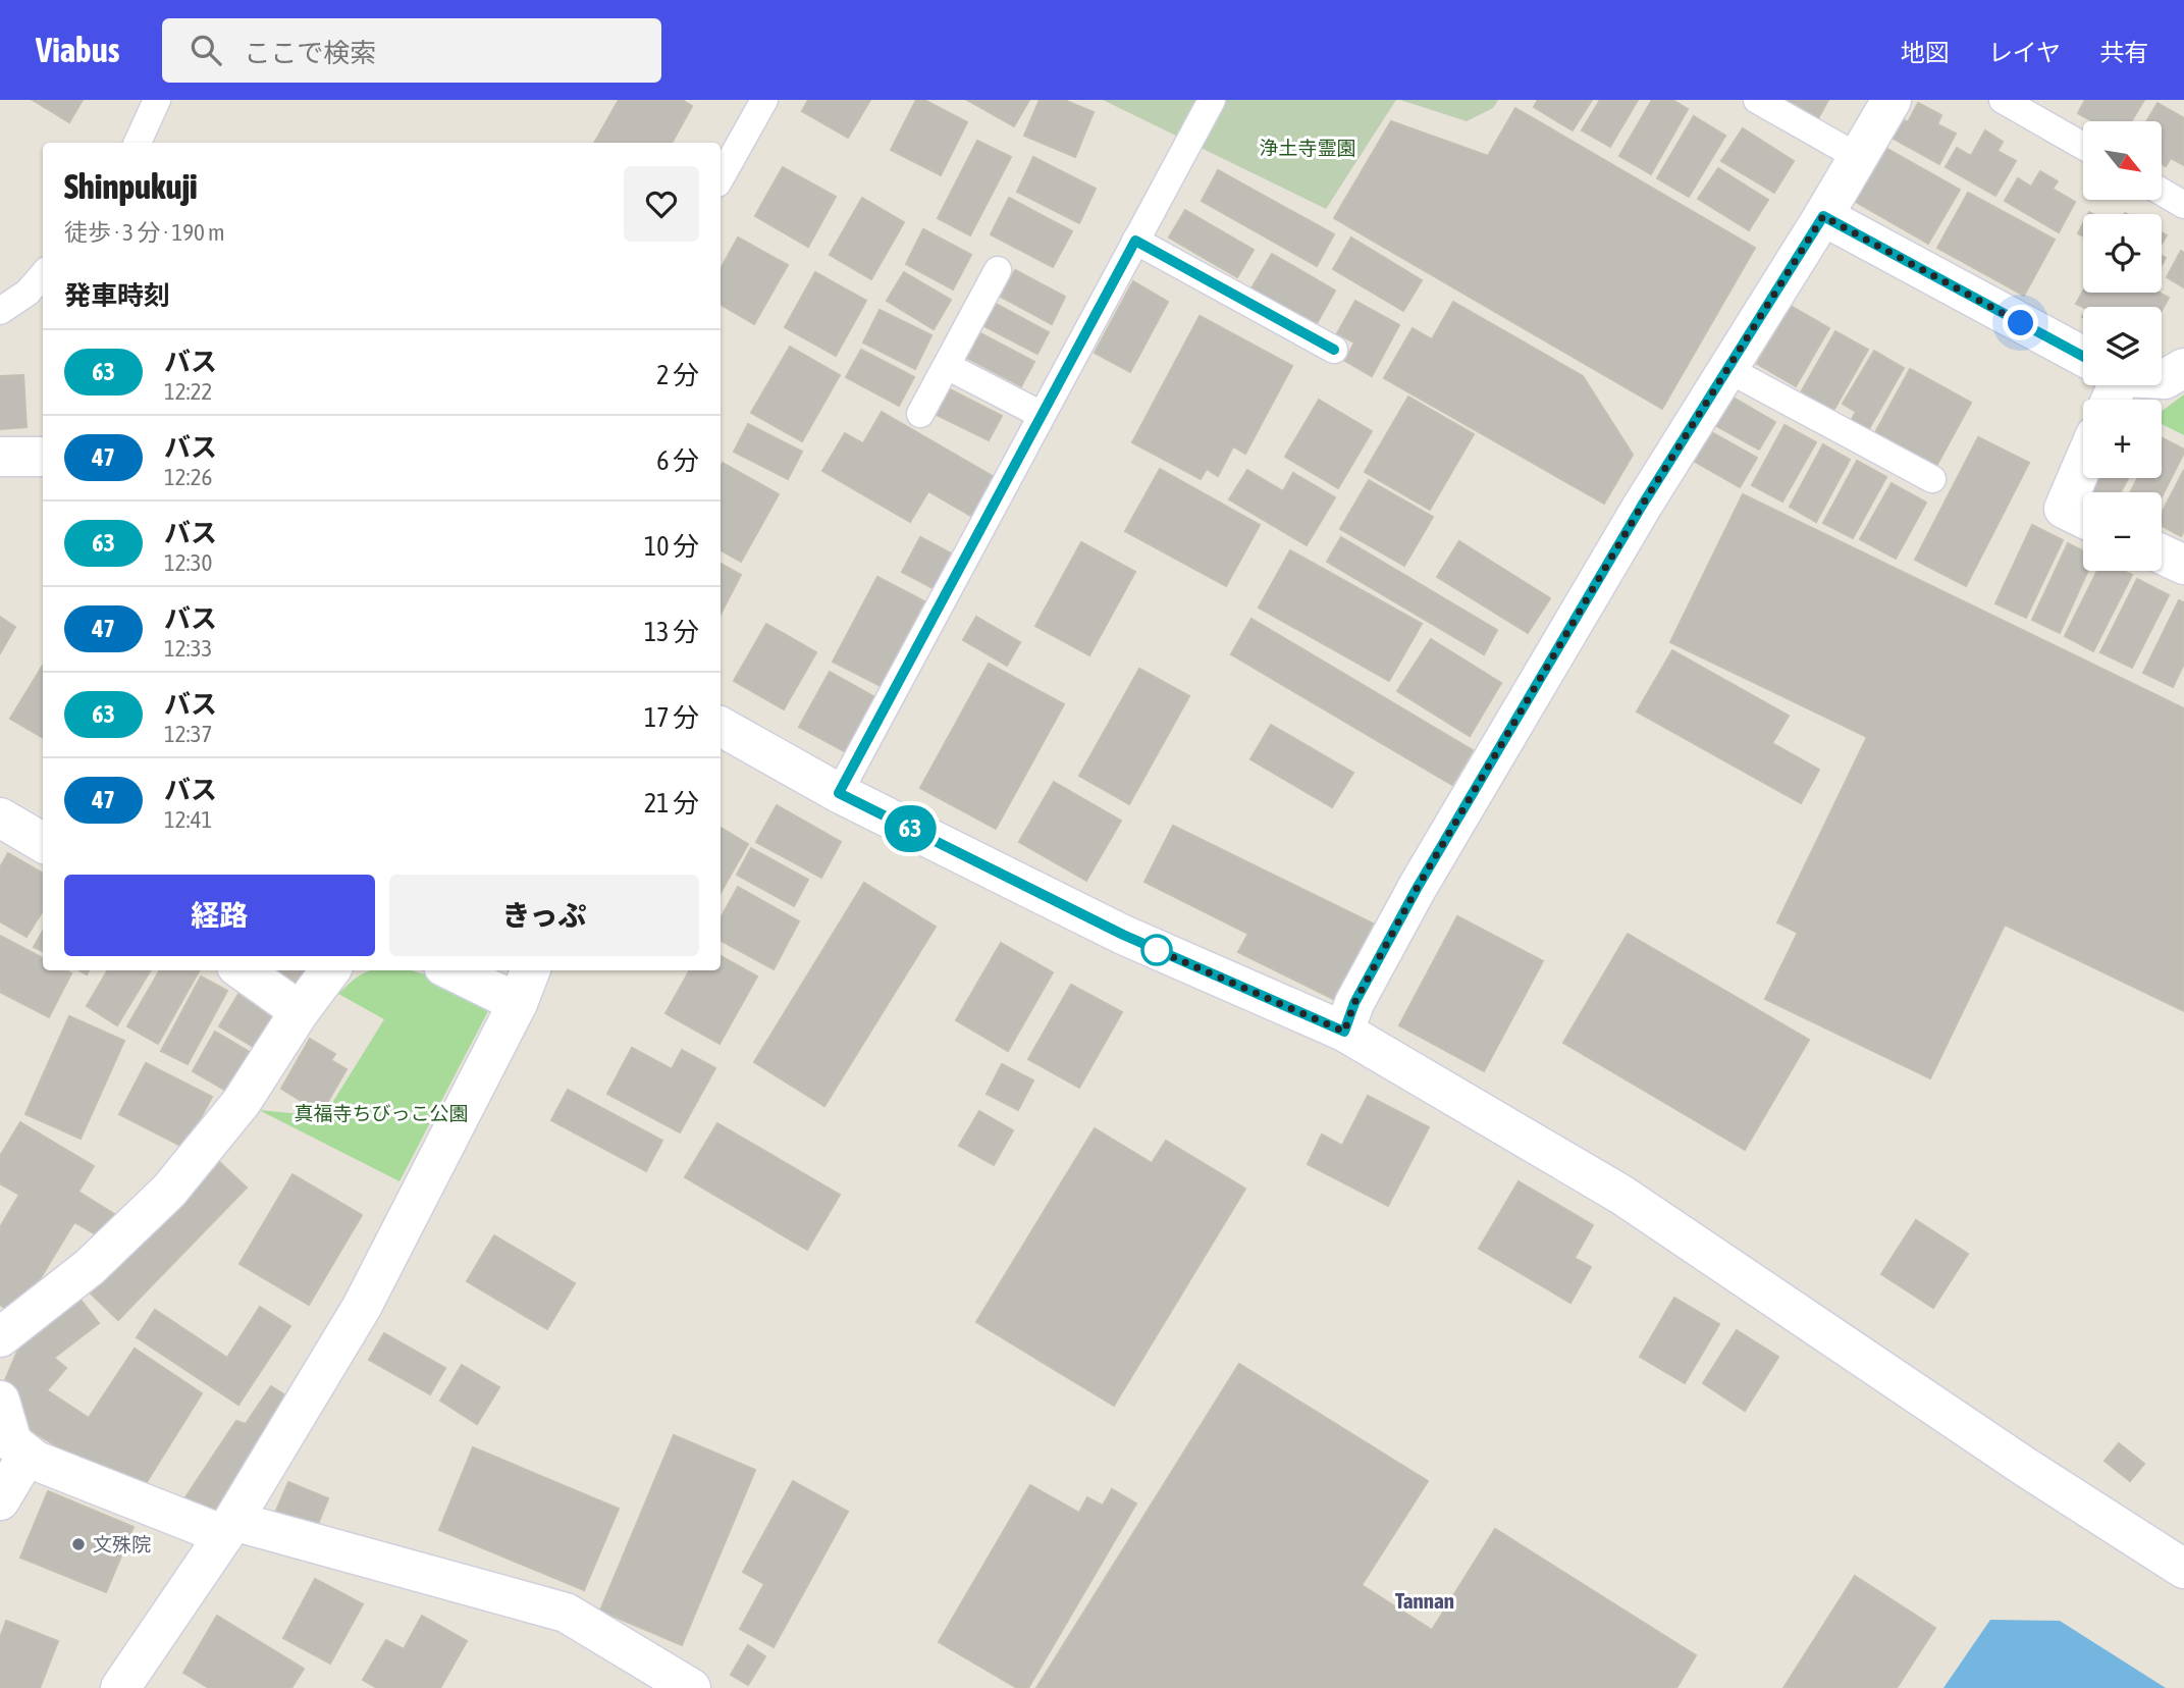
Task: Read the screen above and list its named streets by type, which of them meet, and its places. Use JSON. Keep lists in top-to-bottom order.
{
  "districts": ["Tannan"],
  "parks": ["浄土寺霊園", "真福寺ちびっこ公園"],
  "places": ["文殊院"],
  "lines": ["bus line 63"],
  "north": "bottom right",
  "page": {
    "header": "Viabus",
    "search": "ここで検索",
    "nav": ["地図", "レイヤ", "共有"],
    "on_map": "63",
    "map_buttons": ["+", "−"],
    "heading": [
      ["Shinpukuji", "徒歩 · 3 分 · 190 m"],
      "発車時刻"
    ],
    "list": [
      {
        "mark": "63",
        "name": "バス",
        "note": "12:22",
        "value": "2 分"
      },
      {
        "mark": "47",
        "name": "バス",
        "note": "12:26",
        "value": "6 分"
      },
      {
        "mark": "63",
        "name": "バス",
        "note": "12:30",
        "value": "10 分"
      },
      {
        "mark": "47",
        "name": "バス",
        "note": "12:33",
        "value": "13 分"
      },
      {
        "mark": "63",
        "name": "バス",
        "note": "12:37",
        "value": "17 分"
      },
      {
        "mark": "47",
        "name": "バス",
        "note": "12:41",
        "value": "21 分"
      }
    ],
    "buttons": ["経路", "きっぷ"]
  }
}
